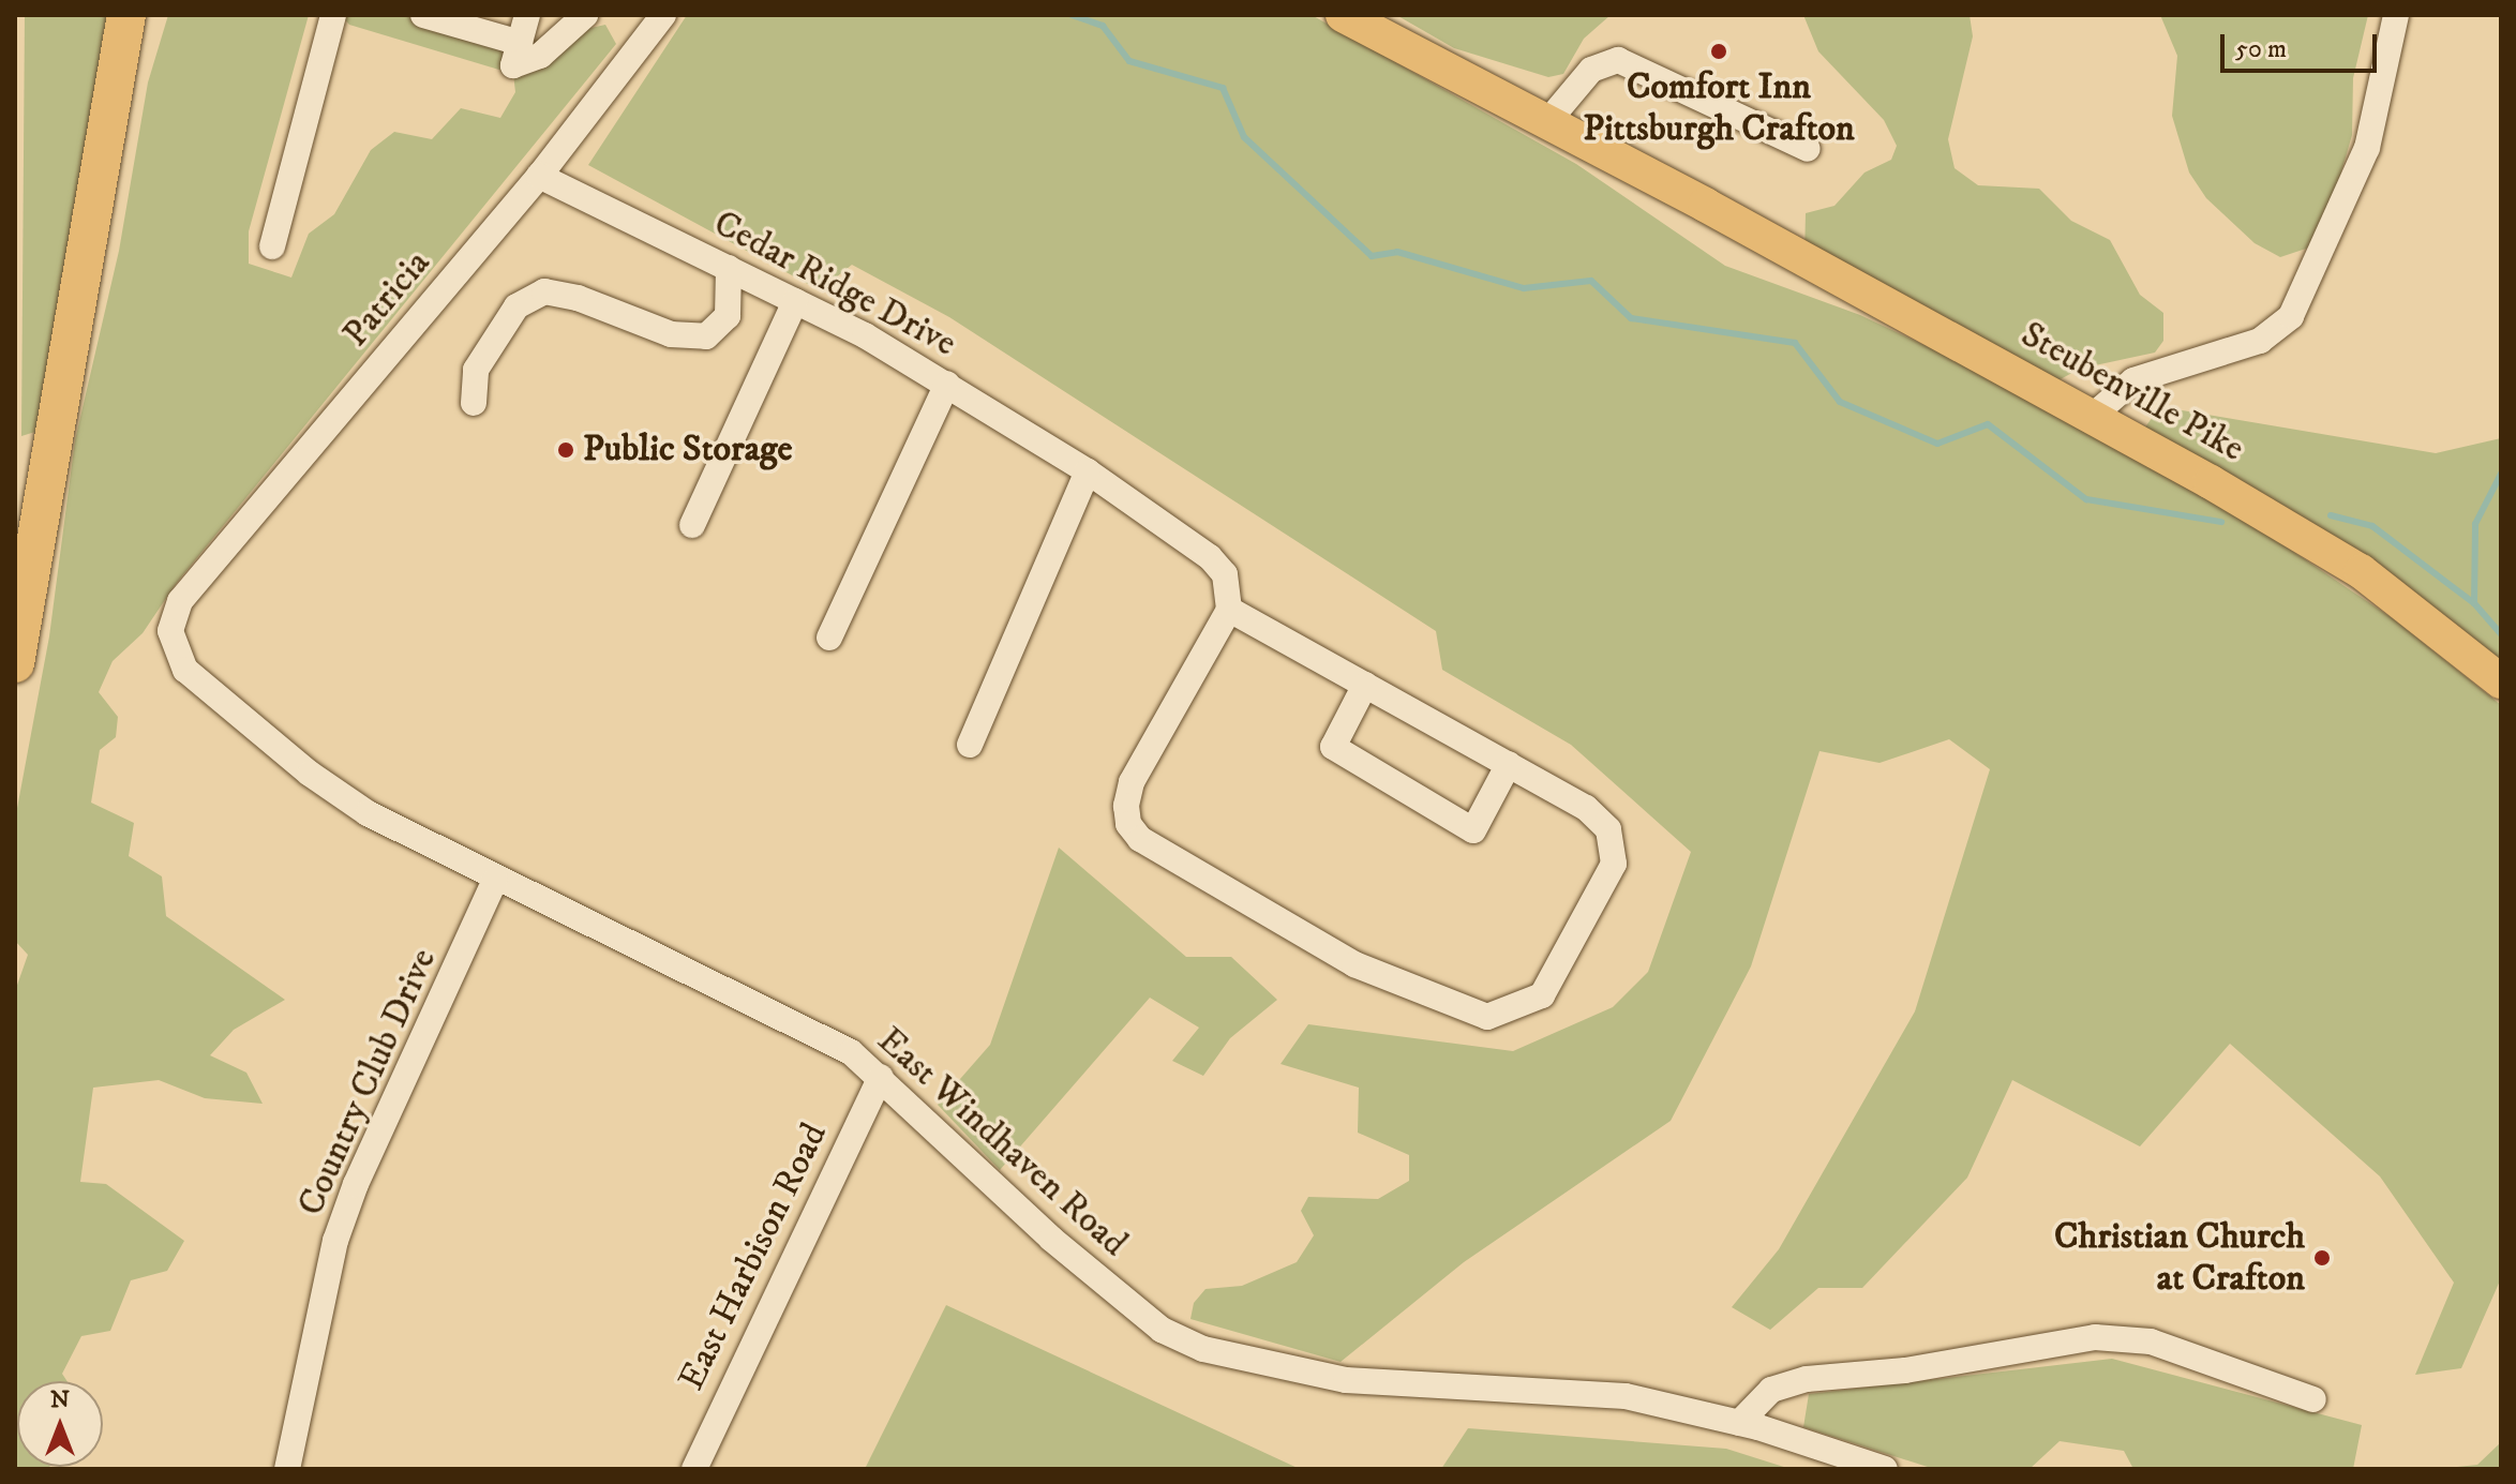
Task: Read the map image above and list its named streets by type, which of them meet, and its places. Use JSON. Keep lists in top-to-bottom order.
{
  "streets": {
    "main road": ["Steubenville Pike"],
    "street": [
      "Cedar Ridge Drive",
      "Patricia",
      "Country Club Drive",
      "East Windhaven Road",
      "East Harbison Road"
    ]
  },
  "crossings": [
    ["Cedar Ridge Drive", "Patricia"],
    ["Patricia", "East Windhaven Road"],
    ["Country Club Drive", "East Windhaven Road"],
    ["East Windhaven Road", "East Harbison Road"]
  ],
  "places": ["Comfort Inn Pittsburgh Crafton", "Public Storage", "Christian Church at Crafton"],
  "scale_bar": "50 m",
  "north": "top"
}
